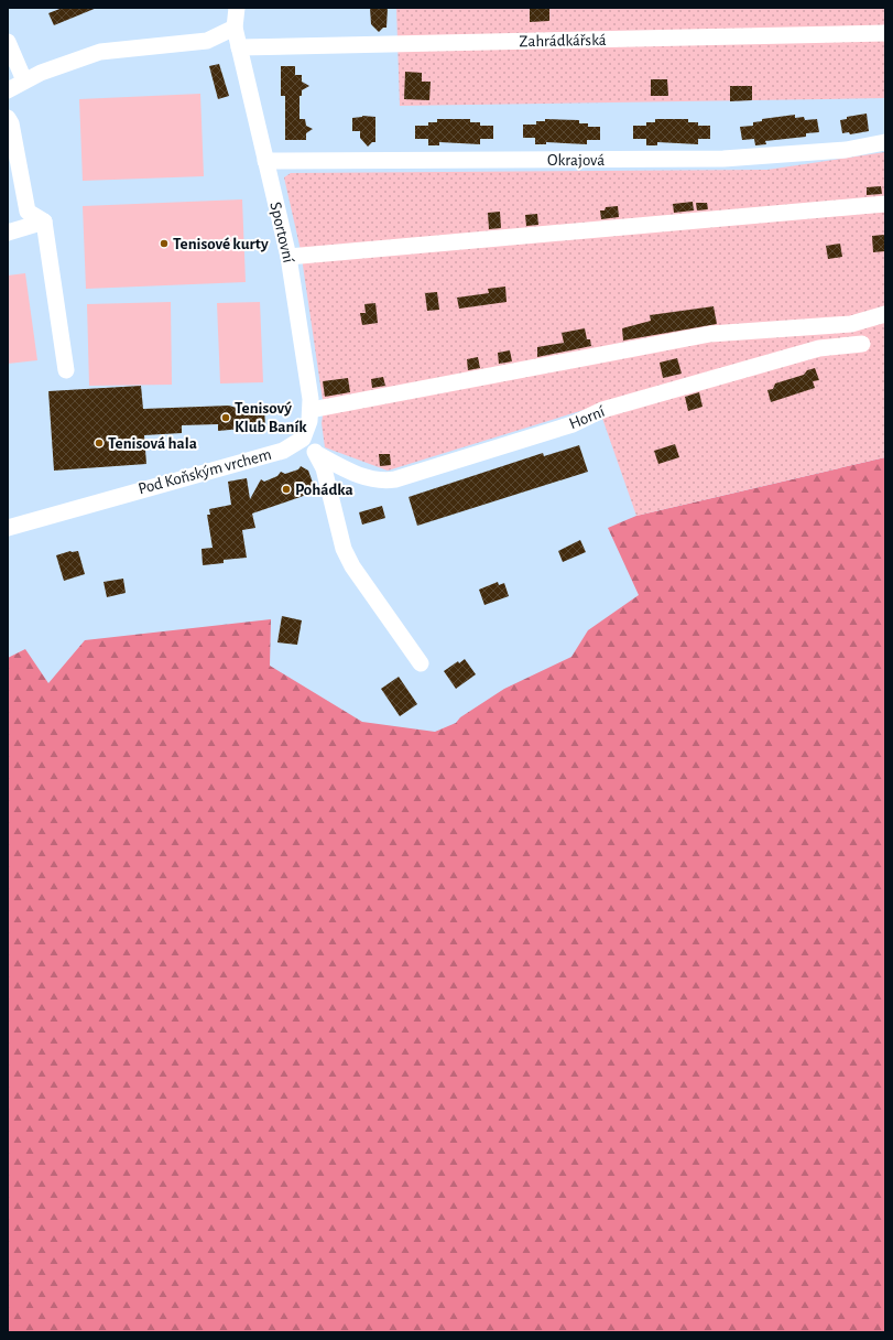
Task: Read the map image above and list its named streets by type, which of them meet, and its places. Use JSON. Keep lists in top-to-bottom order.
{
  "streets": {
    "street": [
      "Zahrádkářská",
      "Okrajová",
      "Sportovní",
      "Horní",
      "Pod Koňským vrchem"
    ]
  },
  "crossings": [
    ["Zahrádkářská", "Sportovní"],
    ["Okrajová", "Sportovní"],
    ["Sportovní", "Pod Koňským vrchem"]
  ],
  "places": [
    "Tenisové kurty",
    "Tenisový Klub Baník",
    "Tenisová hala",
    "Pohádka"
  ]
}
